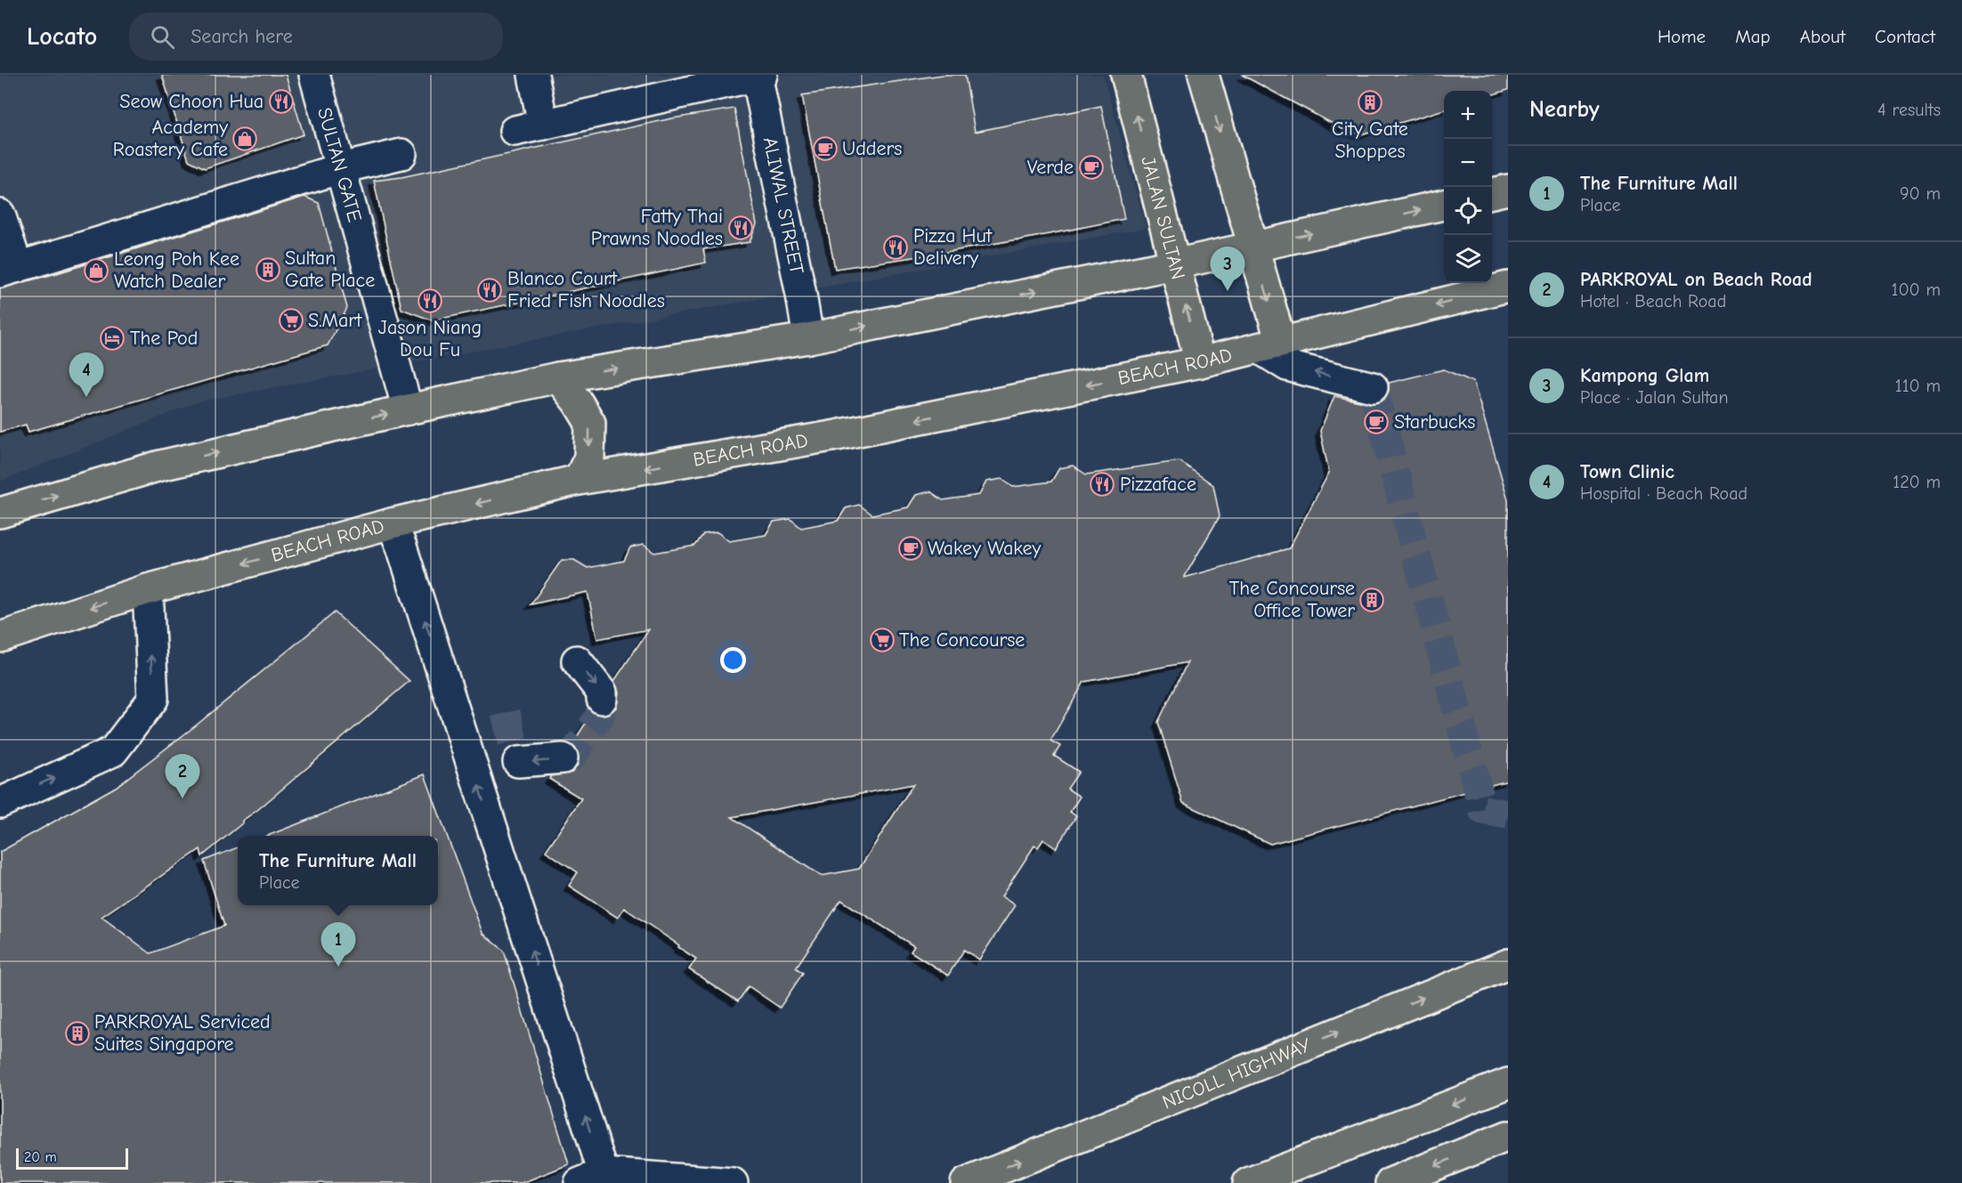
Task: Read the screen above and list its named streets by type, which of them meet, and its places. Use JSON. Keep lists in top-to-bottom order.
{
  "streets": {
    "main road": ["JALAN SULTAN", "BEACH ROAD", "NICOLL HIGHWAY"],
    "street": ["SULTAN GATE", "ALIWAL STREET"]
  },
  "crossings": [
    ["JALAN SULTAN", "BEACH ROAD"]
  ],
  "places": {
    "restaurant": [
      "Seow Choon Hua",
      "Fatty Thai Prawns Noodles",
      "Pizza Hut Delivery",
      "Blanco Court Fried Fish Noodles",
      "Jason Niang Dou Fu",
      "Pizzaface"
    ],
    "building": [
      "City Gate Shoppes",
      "Sultan Gate Place",
      "The Concourse Office Tower",
      "PARKROYAL Serviced Suites Singapore"
    ],
    "shop": ["Academy Roastery Cafe", "Leong Poh Kee Watch Dealer"],
    "cafe": [
      "Udders",
      "Verde",
      "Starbucks",
      "Wakey Wakey"
    ],
    "supermarket": ["S.Mart", "The Concourse"],
    "hotel": ["The Pod"]
  },
  "scale_bar": "20 m",
  "page": {
    "header": "Locato",
    "search": "Search here",
    "nav": [
      "Home",
      "Map",
      "About",
      "Contact"
    ],
    "heading": ["Nearby", "4 results"],
    "map_buttons": ["+", "−"],
    "list": [
      {
        "mark": "1",
        "name": "The Furniture Mall",
        "note": "Place",
        "value": "90 m"
      },
      {
        "mark": "2",
        "name": "PARKROYAL on Beach Road",
        "note": "Hotel · Beach Road",
        "value": "100 m"
      },
      {
        "mark": "3",
        "name": "Kampong Glam",
        "note": "Place · Jalan Sultan",
        "value": "110 m"
      },
      {
        "mark": "4",
        "name": "Town Clinic",
        "note": "Hospital · Beach Road",
        "value": "120 m"
      }
    ],
    "pins": [
      "3",
      "4",
      "2",
      "1"
    ],
    "popup": ["The Furniture Mall", "Place"],
    "scale": "20 m"
  }
}
